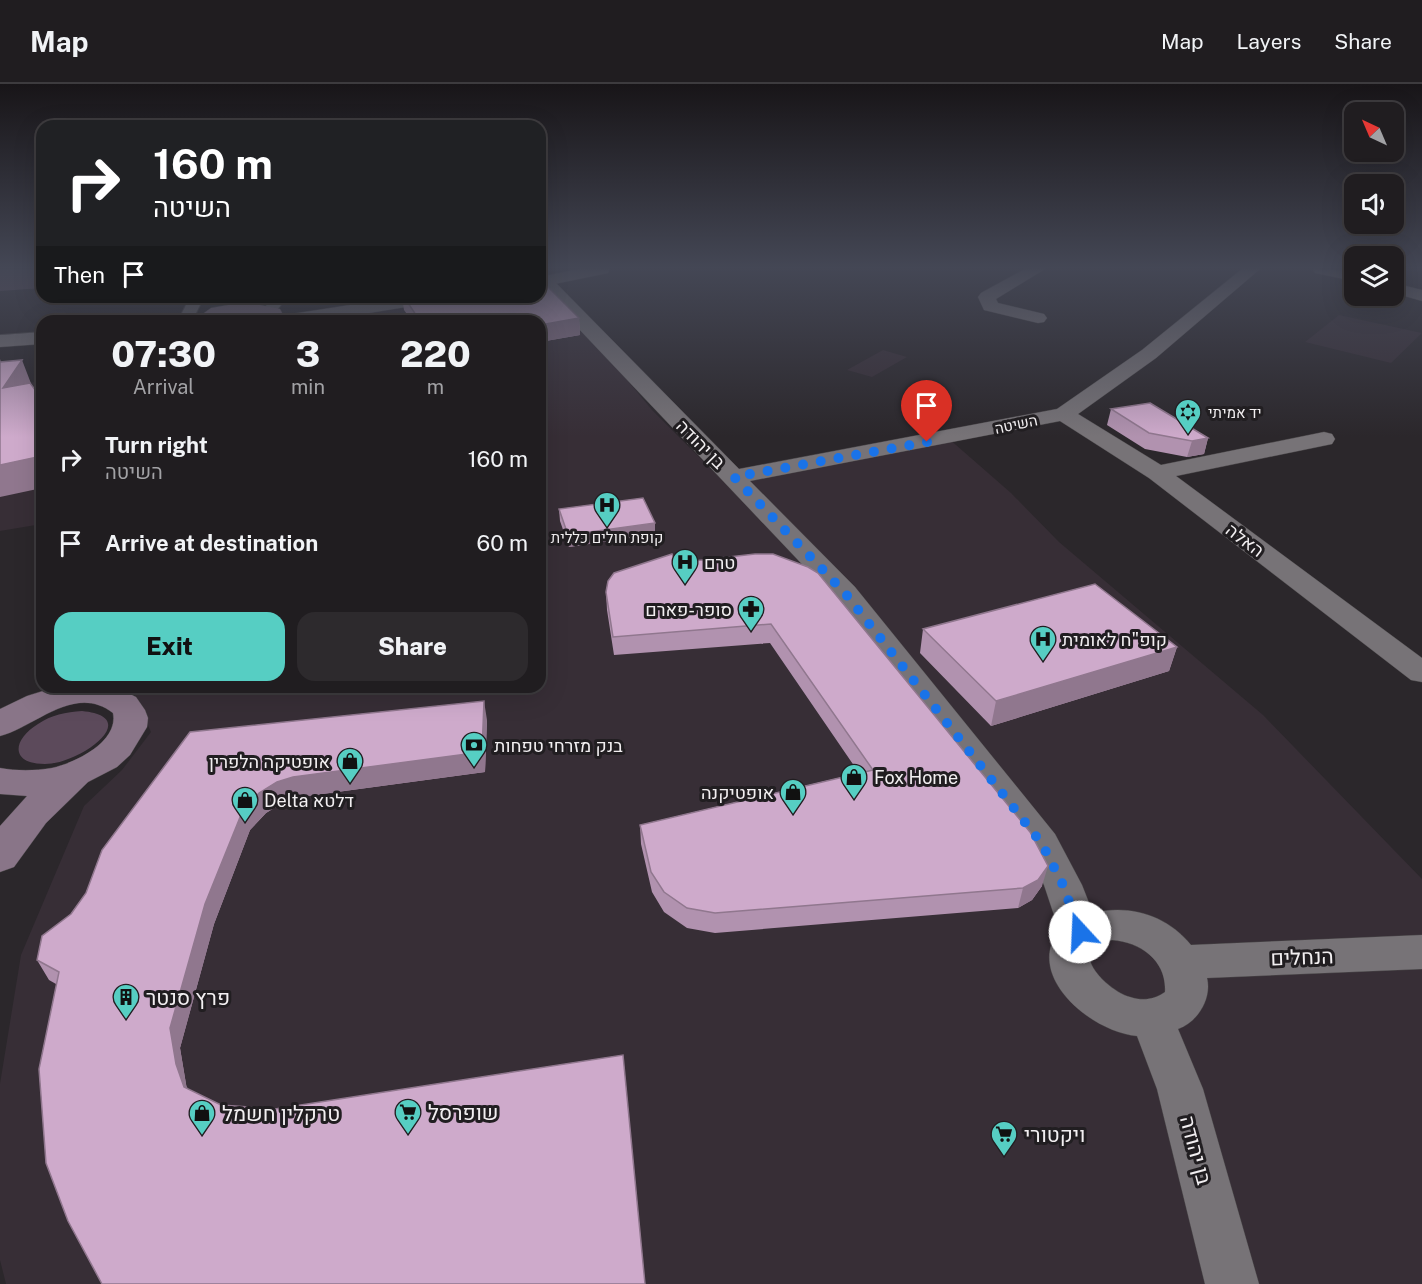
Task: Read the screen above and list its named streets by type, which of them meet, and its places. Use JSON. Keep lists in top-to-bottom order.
{
  "streets": {
    "street": [
      "השיטה",
      "בן יהודה",
      "האלה",
      "הנחלים"
    ]
  },
  "crossings": [
    ["השיטה", "בן יהודה"],
    ["השיטה", "האלה"],
    ["בן יהודה", "הנחלים"]
  ],
  "places": {
    "synagogue": ["יד אמיתי"],
    "hospital": ["קופת חולים כללית", "טרם", "קופ\"ח לאומית"],
    "pharmacy": ["סופר-פארם"],
    "bank": ["בנק מזרחי טפחות"],
    "shop": [
      "אופטיקה הלפרין",
      "Fox Home",
      "אופטיקנה",
      "Delta דלטא",
      "טרקלין חשמל"
    ],
    "building": ["פרץ סנטר"],
    "supermarket": ["שופרסל", "ויקטורי"]
  },
  "north": "top left",
  "page": {
    "header": "Map",
    "nav": ["Map", "Layers", "Share"],
    "turn": ["160 m", "השיטה"],
    "then": "Then",
    "eta": [
      "07:30",
      "Arrival",
      "3",
      "min",
      "220",
      "m"
    ],
    "list": [
      {
        "name": "Turn right",
        "note": "השיטה",
        "value": "160 m"
      },
      {
        "name": "Arrive at destination",
        "value": "60 m"
      }
    ],
    "buttons": ["Exit", "Share"]
  }
}
